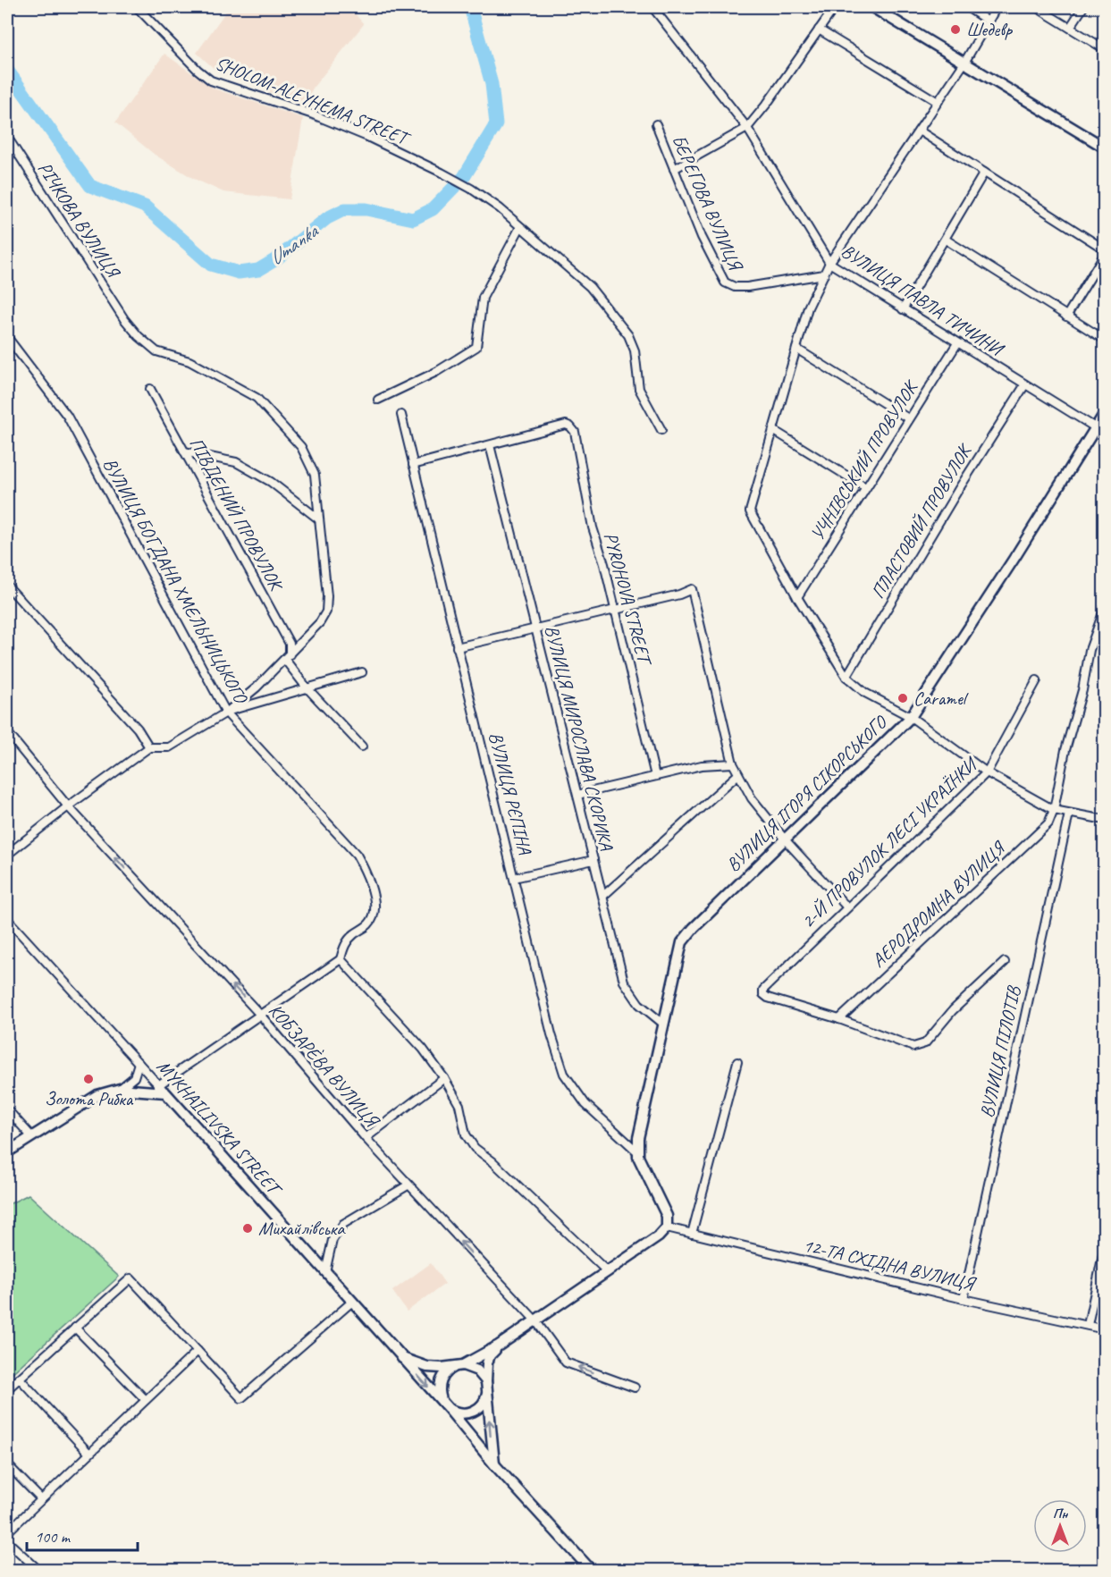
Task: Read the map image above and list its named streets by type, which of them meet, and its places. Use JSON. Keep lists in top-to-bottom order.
{
  "streets": {
    "main road": ["ВУЛИЦЯ ІГОРЯ СІКОРСЬКОГО", "MYKHAILIVSKA STREET"],
    "street": [
      "SHOLOM-ALEYHEMA STREET",
      "БЕРЕГОВА ВУЛИЦЯ",
      "РІЧКОВА ВУЛИЦЯ",
      "ВУЛИЦЯ ПАВЛА ТИЧИНИ",
      "УЧНІВСЬКИЙ ПРОВУЛОК",
      "ПІВДЕНИЙ ПРОВУЛОК",
      "ПЛАСТОВИЙ ПРОВУЛОК",
      "ВУЛИЦЯ БОГДАНА ХМЕЛЬНИЦЬКОГО",
      "PYROHOVA STREET",
      "ВУЛИЦЯ МИРОСЛАВА СКОРИКА",
      "ВУЛИЦЯ РЄПІНА",
      "2-Й ПРОВУЛОК ЛЕСІ УКРАЇНКИ",
      "АЕРОДРОМНА ВУЛИЦЯ",
      "ВУЛИЦЯ ПІЛОТІВ",
      "КОБЗАРÈВА ВУЛИЦЯ",
      "12-ТА СХІДНА ВУЛИЦЯ"
    ]
  },
  "crossings": [
    ["РІЧКОВА ВУЛИЦЯ", "ПІВДЕНИЙ ПРОВУЛОК"],
    ["РІЧКОВА ВУЛИЦЯ", "ВУЛИЦЯ БОГДАНА ХМЕЛЬНИЦЬКОГО"],
    ["ВУЛИЦЯ ПАВЛА ТИЧИНИ", "УЧНІВСЬКИЙ ПРОВУЛОК"],
    ["ВУЛИЦЯ ПАВЛА ТИЧИНИ", "ПЛАСТОВИЙ ПРОВУЛОК"],
    ["ВУЛИЦЯ ПАВЛА ТИЧИНИ", "ВУЛИЦЯ ІГОРЯ СІКОРСЬКОГО"],
    ["PYROHOVA STREET", "ВУЛИЦЯ МИРОСЛАВА СКОРИКА"],
    ["ВУЛИЦЯ МИРОСЛАВА СКОРИКА", "ВУЛИЦЯ ІГОРЯ СІКОРСЬКОГО"],
    ["ВУЛИЦЯ РЄПІНА", "ВУЛИЦЯ ІГОРЯ СІКОРСЬКОГО"],
    ["ВУЛИЦЯ ІГОРЯ СІКОРСЬКОГО", "12-ТА СХІДНА ВУЛИЦЯ"],
    ["2-Й ПРОВУЛОК ЛЕСІ УКРАЇНКИ", "АЕРОДРОМНА ВУЛИЦЯ"],
    ["ВУЛИЦЯ ПІЛОТІВ", "12-ТА СХІДНА ВУЛИЦЯ"]
  ],
  "one_way": ["КОБЗАРÈВА ВУЛИЦЯ"],
  "water": ["Umanka"],
  "places": [
    "Шедевр",
    "Caramel",
    "Золота Рибка",
    "Михайлівська"
  ],
  "scale_bar": "100 m",
  "north": "top"
}
